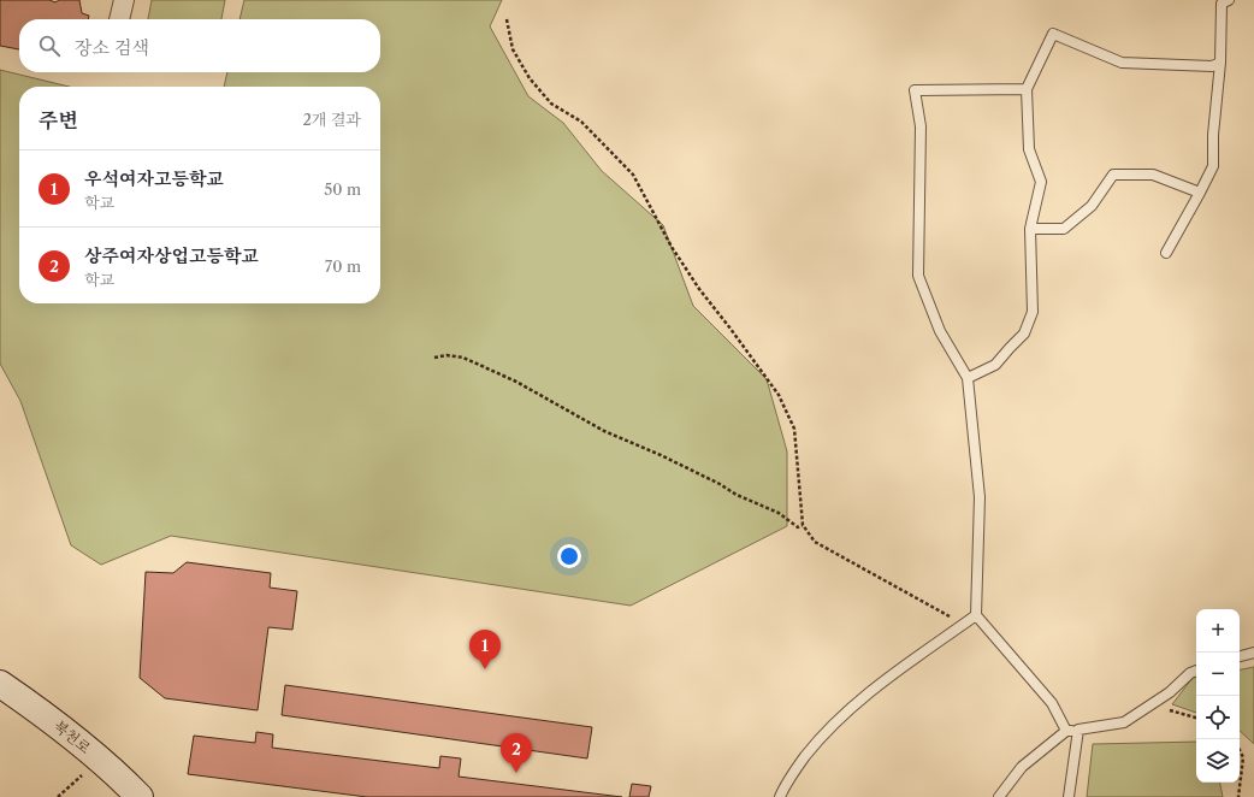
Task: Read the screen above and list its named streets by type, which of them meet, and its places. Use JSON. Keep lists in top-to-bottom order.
{
  "streets": {
    "street": ["북천로"]
  },
  "page": {
    "search": "장소 검색",
    "heading": ["주변", "2개 결과"],
    "list": [
      {
        "mark": "1",
        "name": "우석여자고등학교",
        "note": "학교",
        "value": "50 m"
      },
      {
        "mark": "2",
        "name": "상주여자상업고등학교",
        "note": "학교",
        "value": "70 m"
      }
    ],
    "map_buttons": ["+", "−"],
    "pins": ["1", "2"]
  }
}
